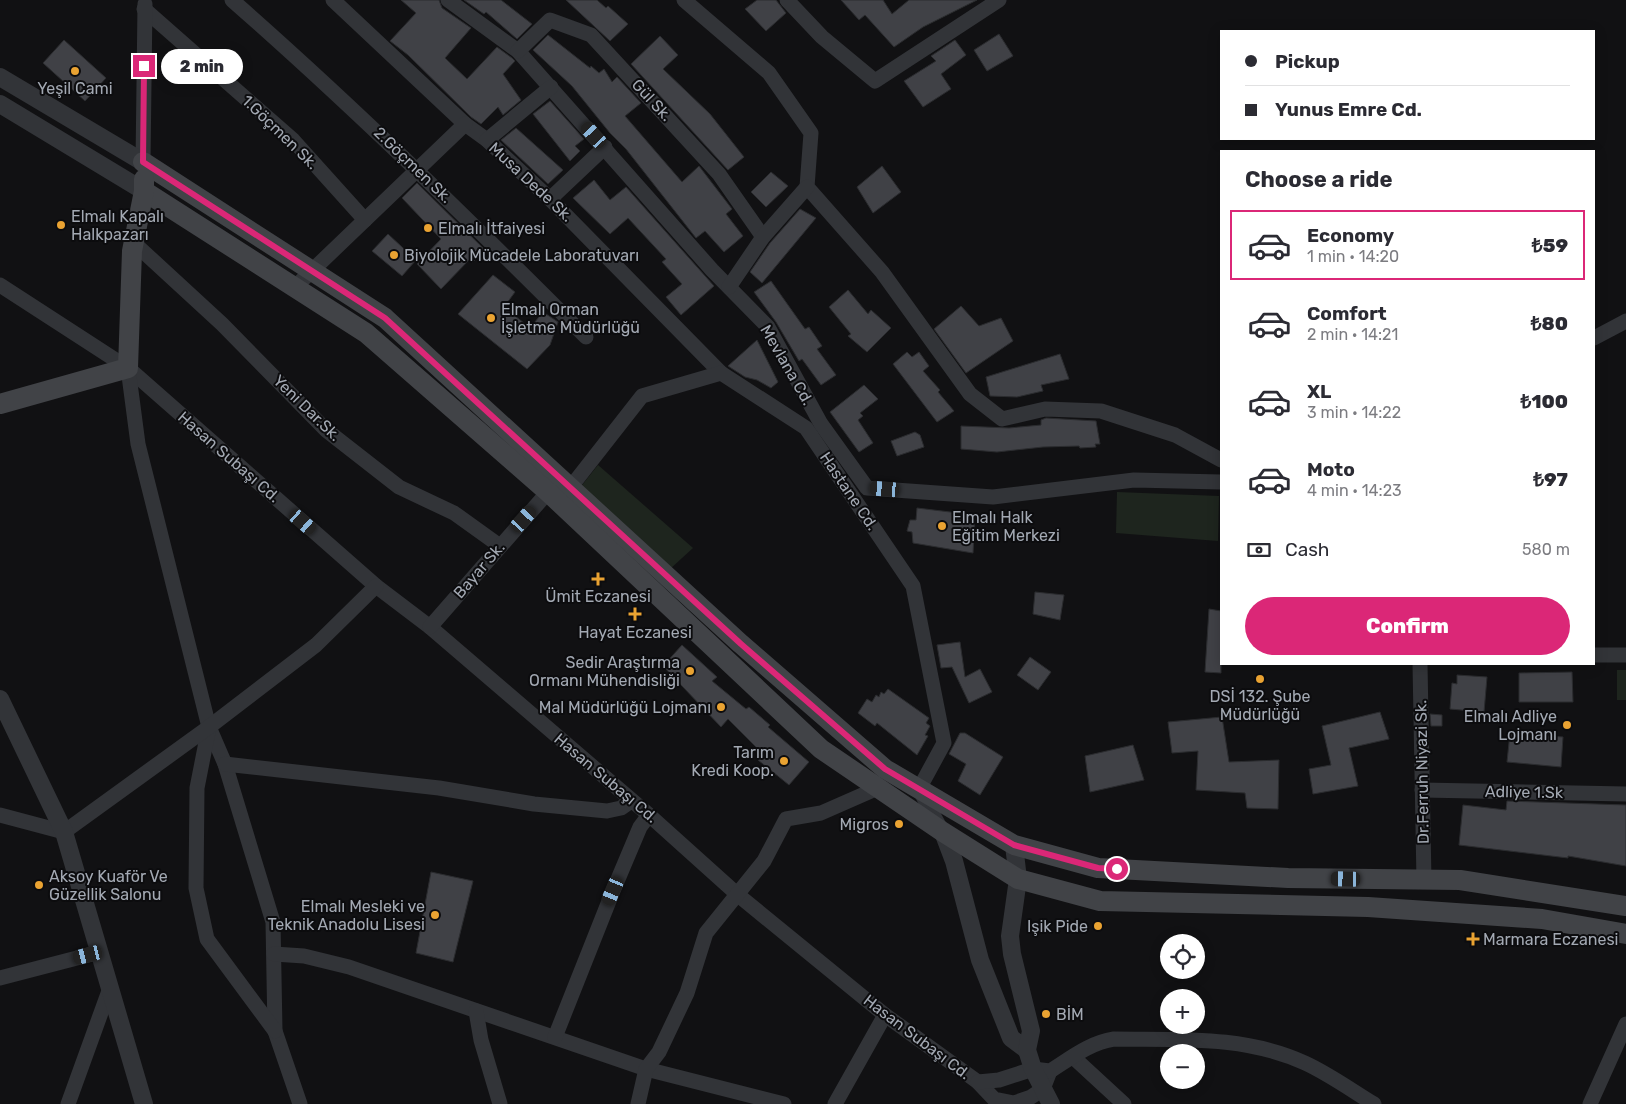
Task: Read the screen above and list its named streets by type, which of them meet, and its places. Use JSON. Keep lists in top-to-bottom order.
{
  "streets": {
    "street": [
      "Gül Sk.",
      "1.Göçmen Sk.",
      "2.Göçmen Sk.",
      "Musa Dede Sk.",
      "Mevlana Cd.",
      "Yeni Dar.Sk.",
      "Hasan Subaşı Cd.",
      "Hastane Cd.",
      "Bayar Sk.",
      "Dr.Ferruh Niyazi Sk.",
      "Adliye 1.Sk"
    ]
  },
  "crossings": [
    ["Gül Sk.", "Mevlana Cd."],
    ["Musa Dede Sk.", "Hastane Cd."],
    ["Yeni Dar.Sk.", "Bayar Sk."],
    ["Hasan Subaşı Cd.", "Bayar Sk."],
    ["Dr.Ferruh Niyazi Sk.", "Adliye 1.Sk"]
  ],
  "places": {
    "other": [
      "Yeşil Cami",
      "Elmalı Kapalı Halkpazarı",
      "Elmalı İtfaiyesi",
      "Biyolojik Mücadele Laboratuvarı",
      "Elmalı Orman İşletme Müdürlüğü",
      "Elmalı Halk Eğitim Merkezi",
      "Sedir Araştırma Ormanı Mühendisliği",
      "DSİ 132. Şube Müdürlüğü",
      "Mal Müdürlüğü Lojmanı",
      "Elmalı Adliye Lojmanı",
      "Tarım Kredi Koop.",
      "Migros",
      "Aksoy Kuaför Ve Güzellik Salonu",
      "Elmalı Mesleki ve Teknik Anadolu Lisesi",
      "Işik Pide",
      "BİM"
    ],
    "health": ["Ümit Eczanesi", "Hayat Eczanesi", "Marmara Eczanesi"]
  },
  "page": {
    "banner": ["Pickup", "Yunus Emre Cd."],
    "bubble": "2 min",
    "heading": "Choose a ride",
    "list": [
      {
        "name": "Economy",
        "note": "1 min · 14:20",
        "value": "₺59"
      },
      {
        "name": "Comfort",
        "note": "2 min · 14:21",
        "value": "₺80"
      },
      {
        "name": "XL",
        "note": "3 min · 14:22",
        "value": "₺100"
      },
      {
        "name": "Moto",
        "note": "4 min · 14:23",
        "value": "₺97"
      }
    ],
    "pay": ["Cash", "580 m"],
    "buttons": "Confirm",
    "map_buttons": ["+", "−"]
  }
}
